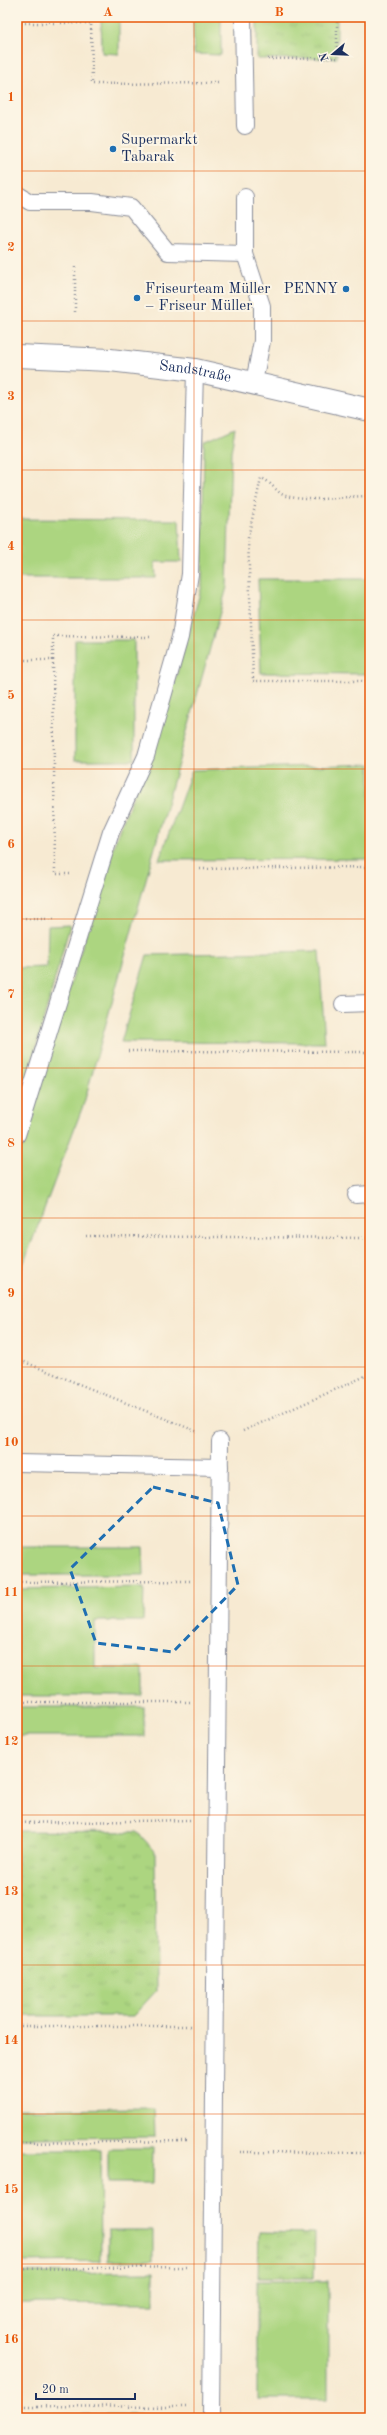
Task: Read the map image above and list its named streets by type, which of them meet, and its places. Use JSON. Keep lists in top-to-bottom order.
{
  "streets": {
    "street": ["Sandstraße"]
  },
  "places": ["Supermarkt Tabarak", "PENNY", "Friseurteam Müller – Friseur Müller"],
  "scale_bar": "20 m",
  "north": "left",
  "grid": {
    "columns": ["A", "B"],
    "rows": [
      "1",
      "2",
      "3",
      "4",
      "5",
      "6",
      "7",
      "8",
      "9",
      "10",
      "11",
      "12",
      "13",
      "14",
      "15",
      "16"
    ]
  }
}
